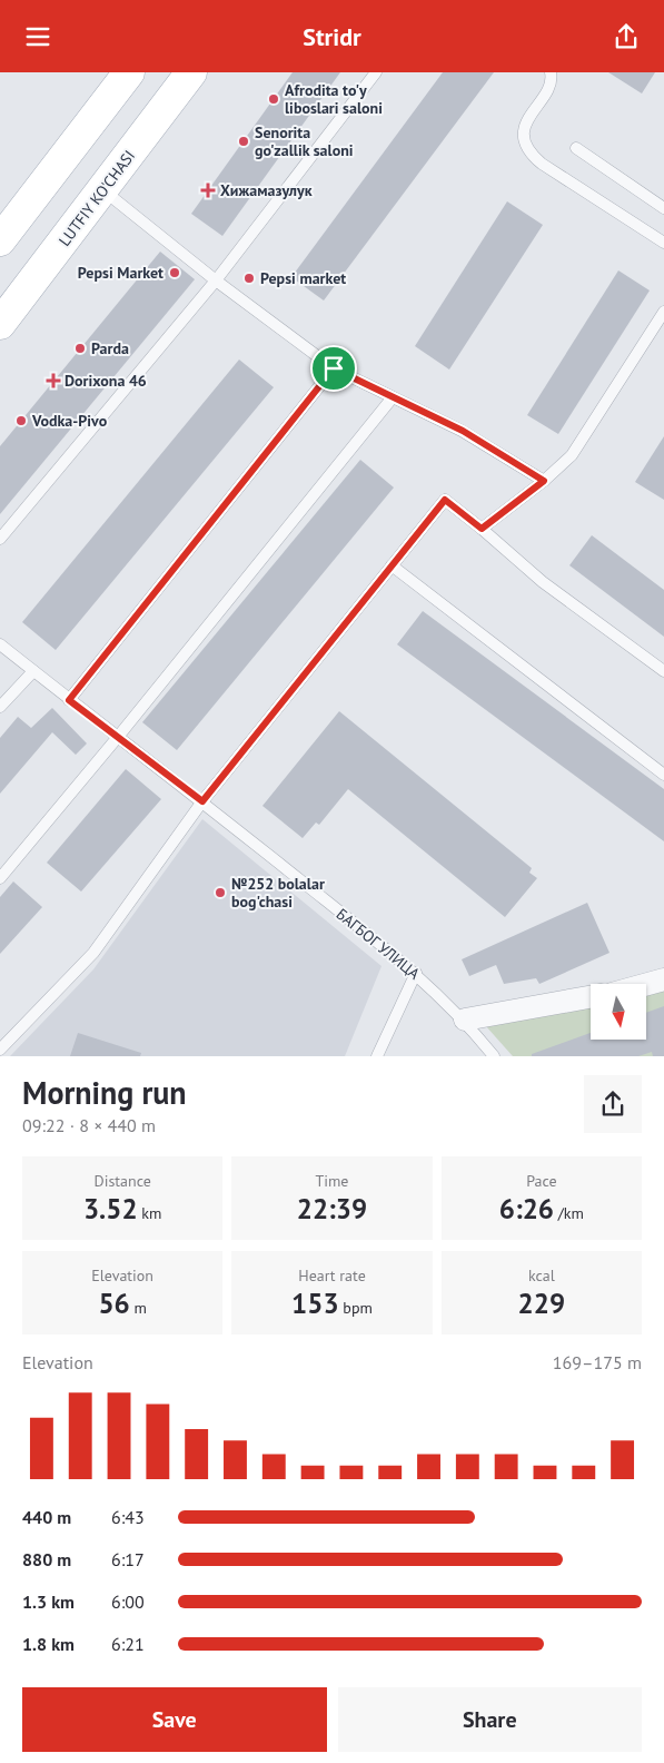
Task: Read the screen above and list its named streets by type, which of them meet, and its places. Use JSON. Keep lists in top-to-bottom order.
{
  "streets": {
    "main road": ["LUTFIY KO'CHASI"],
    "lane": ["БАГБОГ УЛИЦА"]
  },
  "places": {
    "other": [
      "Afrodita to'y liboslari saloni",
      "Senorita go'zallik saloni",
      "Pepsi Market",
      "Pepsi market",
      "Parda",
      "Vodka-Pivo",
      "№252 bolalar bog'chasi"
    ],
    "health": ["Хижамазулук", "Dorixona 46"]
  },
  "north": "bottom",
  "page": {
    "header": "Stridr",
    "heading": ["Morning run", "09:22 · 8 × 440 m"],
    "stats": [
      ["Distance", "3.52 km"],
      ["Time", "22:39"],
      ["Pace", "6:26 /km"],
      ["Elevation", "56 m"],
      ["Heart rate", "153 bpm"],
      ["kcal", "229"]
    ],
    "chart": ["Elevation", "169–175 m"],
    "list": [
      {
        "name": "440 m",
        "note": "6:43"
      },
      {
        "name": "880 m",
        "note": "6:17"
      },
      {
        "name": "1.3 km",
        "note": "6:00"
      },
      {
        "name": "1.8 km",
        "note": "6:21"
      }
    ],
    "buttons": ["Save", "Share"]
  }
}
